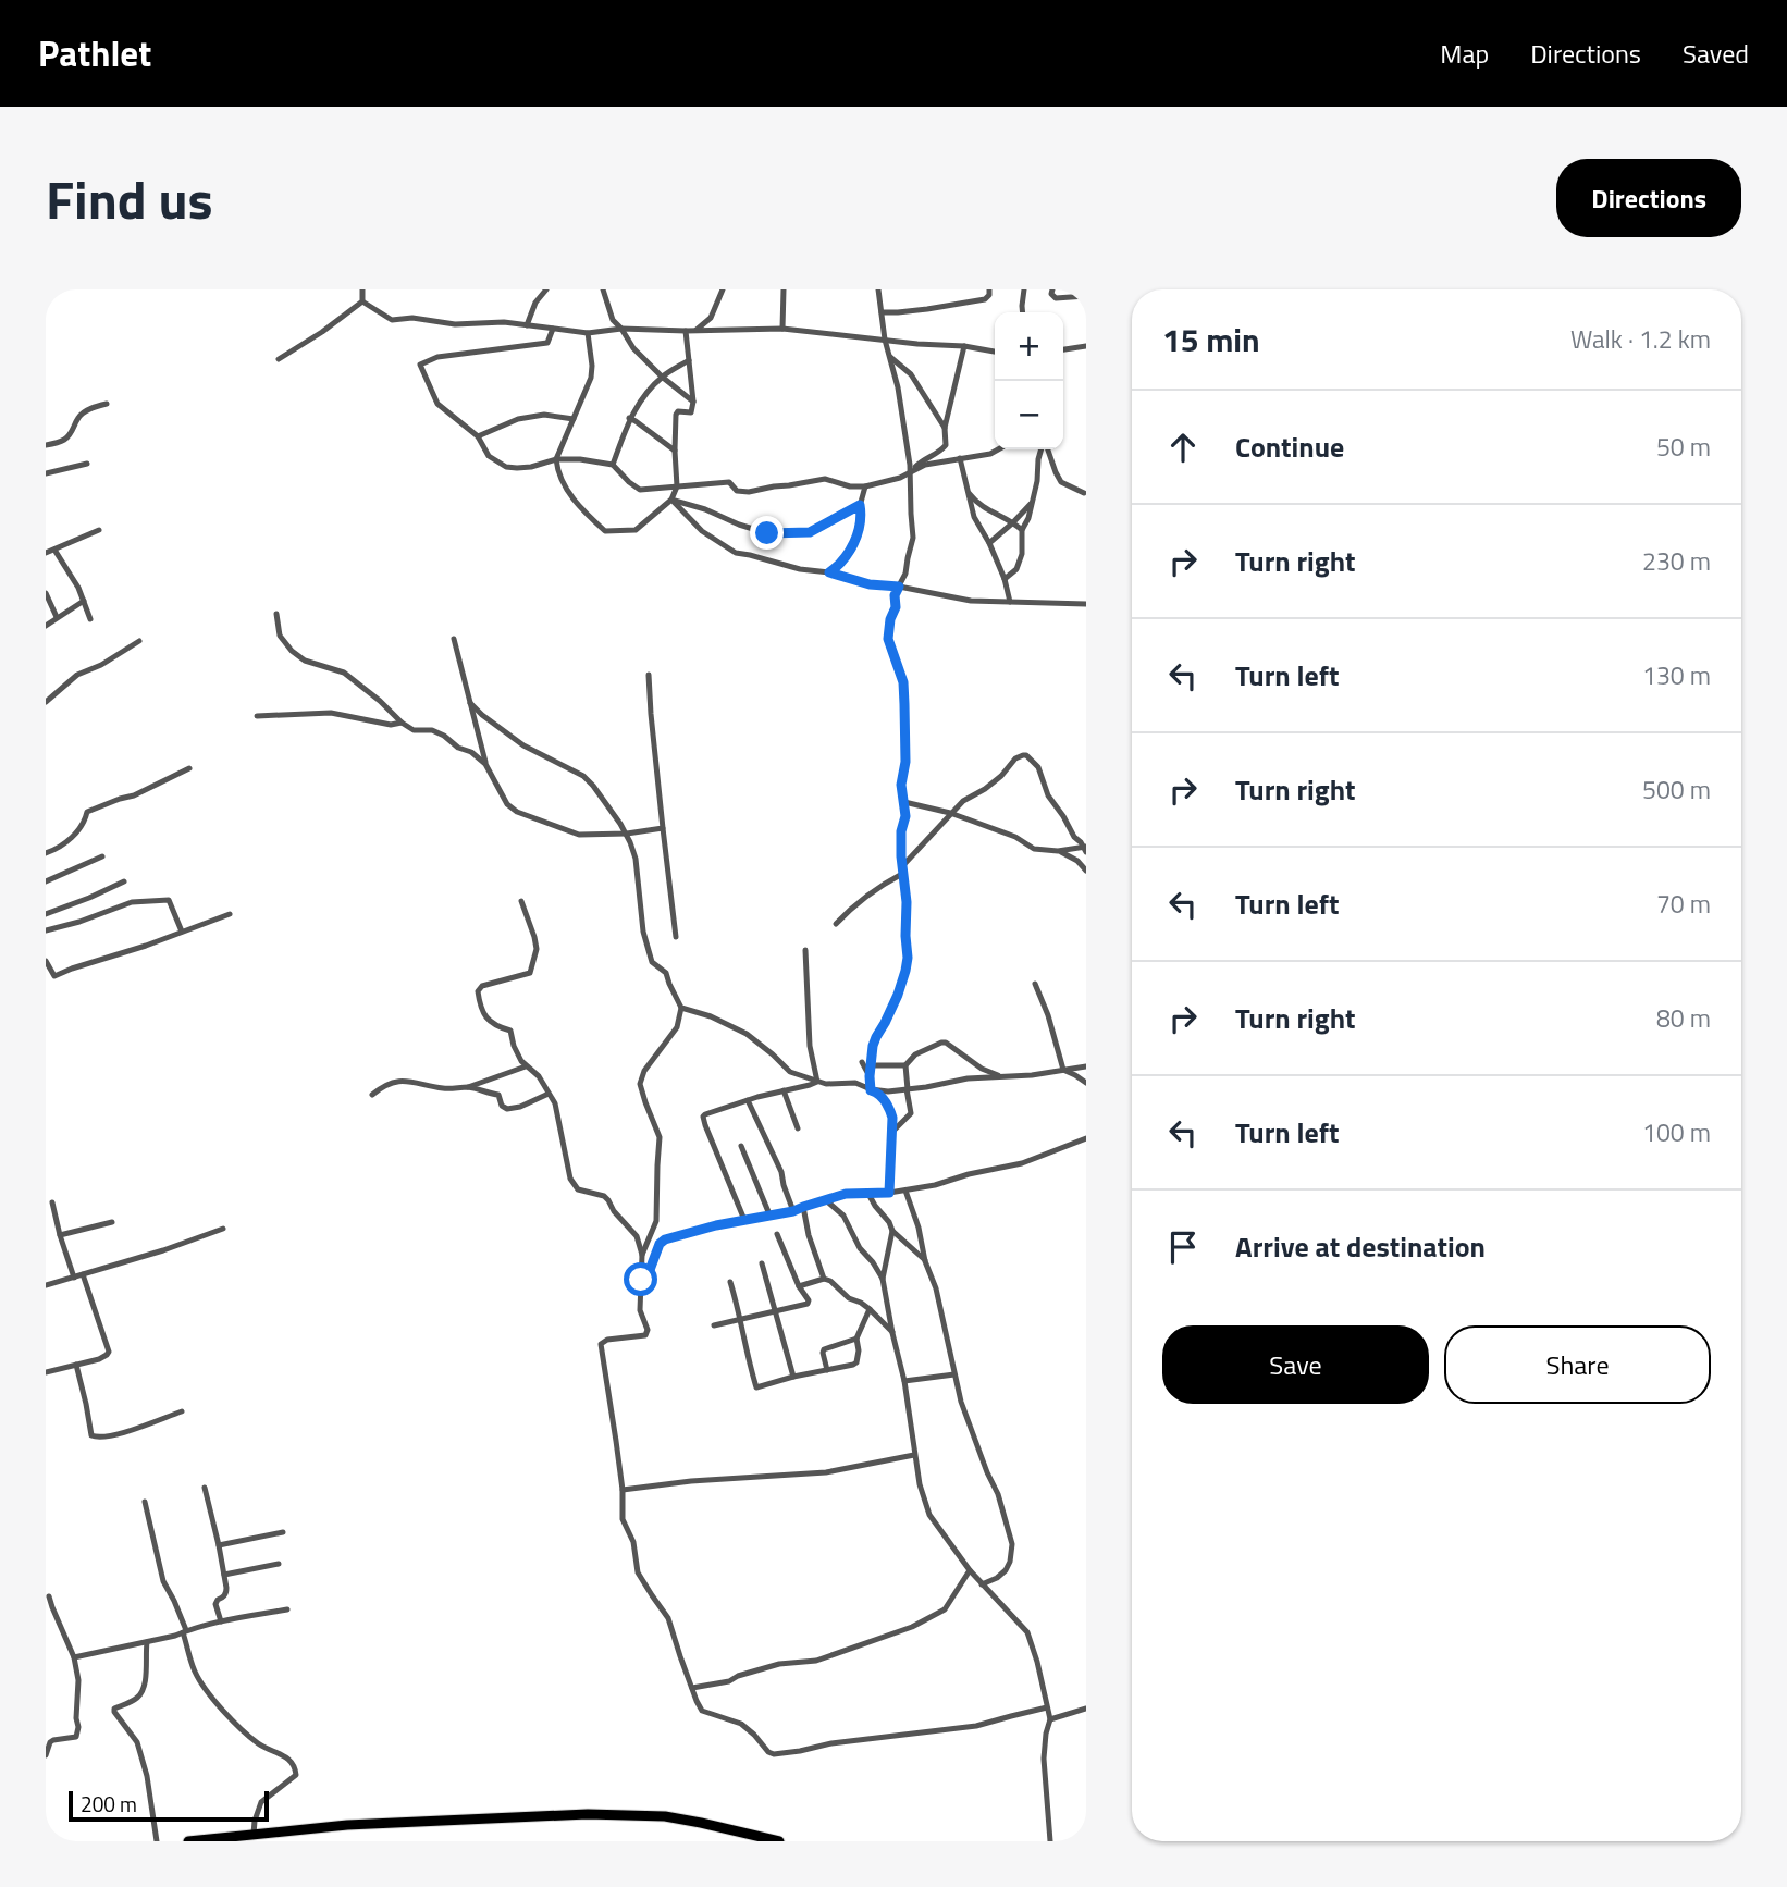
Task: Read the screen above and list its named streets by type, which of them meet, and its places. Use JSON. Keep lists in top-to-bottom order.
{
  "scale_bar": "200 m",
  "page": {
    "header": "Pathlet",
    "nav": ["Map", "Directions", "Saved"],
    "title": "Find us",
    "buttons": [
      "Directions",
      ["Save", "Share"]
    ],
    "heading": ["15 min", "Walk · 1.2 km"],
    "map_buttons": ["+", "−"],
    "list": [
      ["Continue", "50 m"],
      ["Turn right", "230 m"],
      ["Turn left", "130 m"],
      ["Turn right", "500 m"],
      ["Turn left", "70 m"],
      ["Turn right", "80 m"],
      ["Turn left", "100 m"],
      "Arrive at destination"
    ],
    "scale": "200 m"
  }
}
